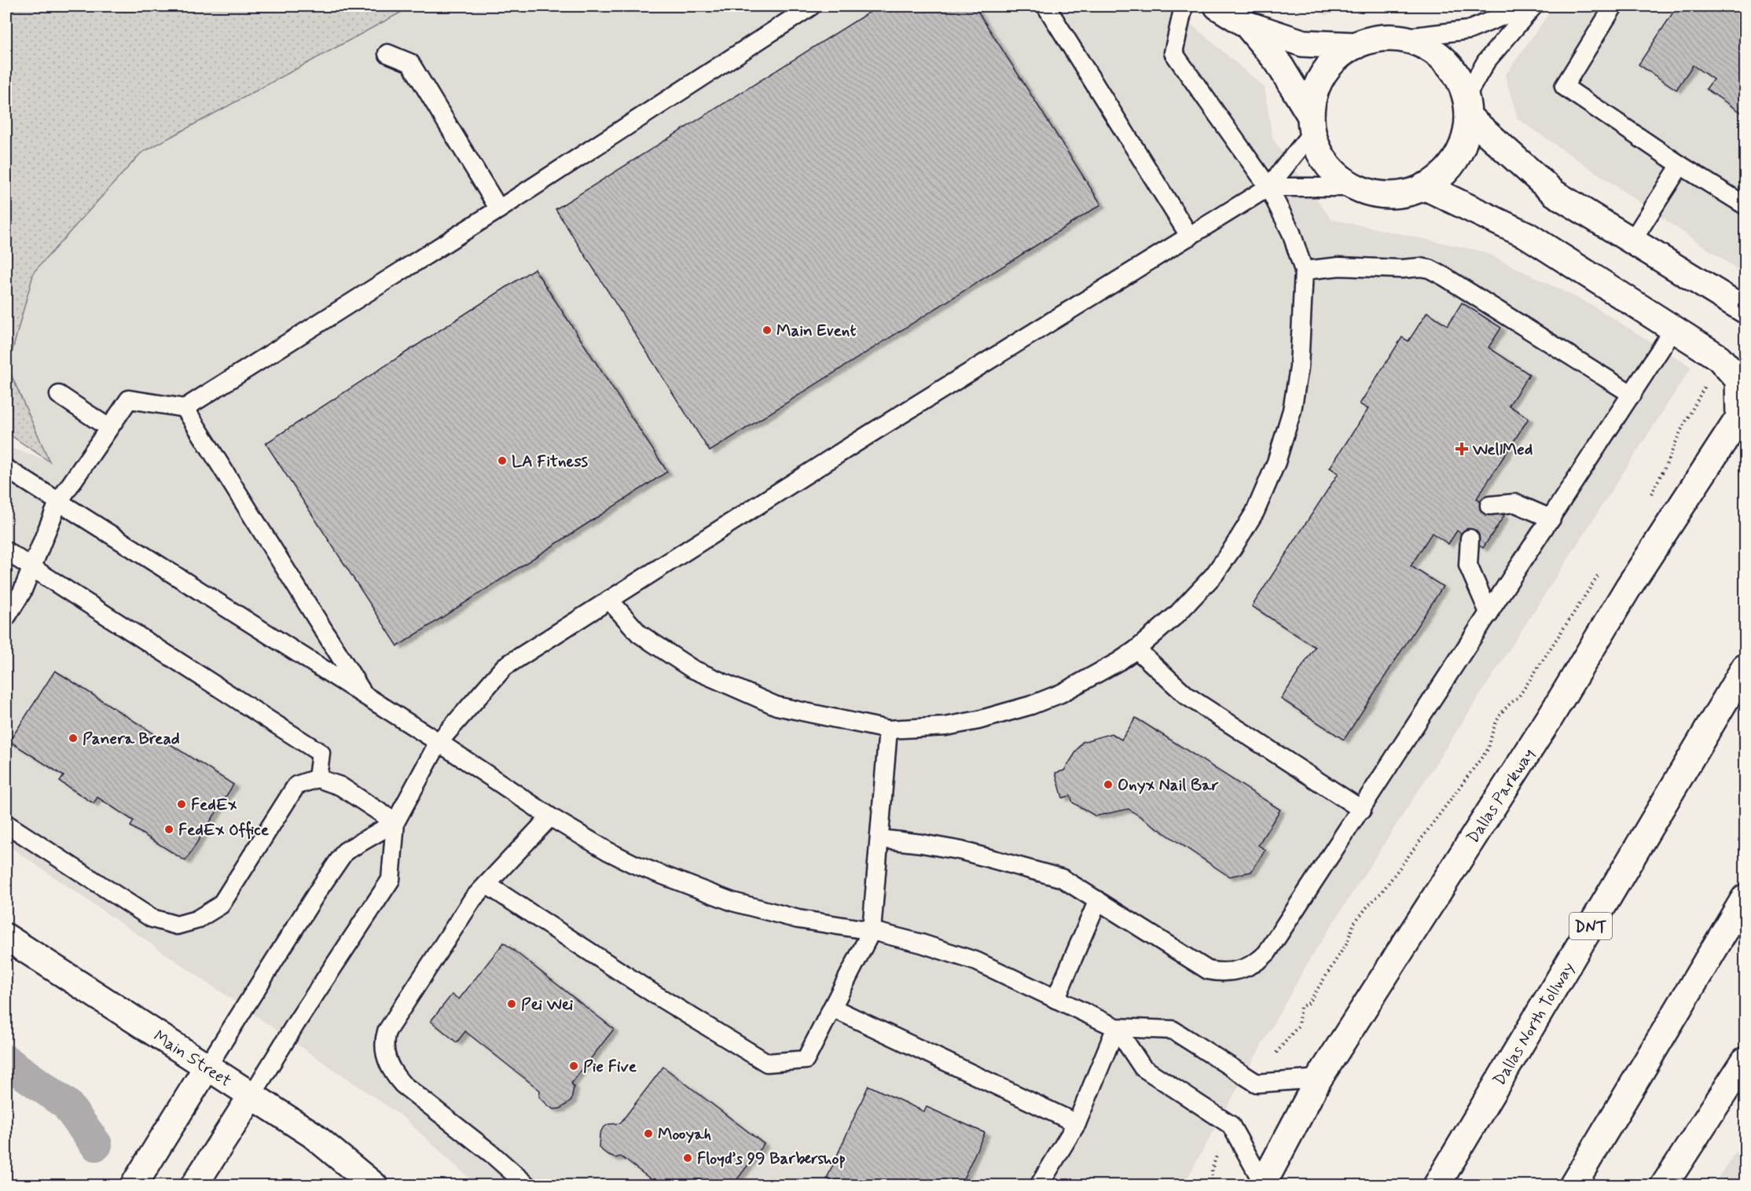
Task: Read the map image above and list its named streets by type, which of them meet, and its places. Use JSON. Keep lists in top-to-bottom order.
{
  "streets": {
    "main road": [
      "Dallas Parkway",
      "DNT",
      "Dallas North Tollway",
      "Main Street"
    ]
  },
  "places": {
    "other": [
      "Main Event",
      "LA Fitness",
      "Panera Bread",
      "Onyx Nail Bar",
      "FedEx",
      "FedEx Office",
      "Pei Wei",
      "Pie Five",
      "Mooyah",
      "Floyd’s 99 Barbershop"
    ],
    "health": ["WellMed"]
  }
}
